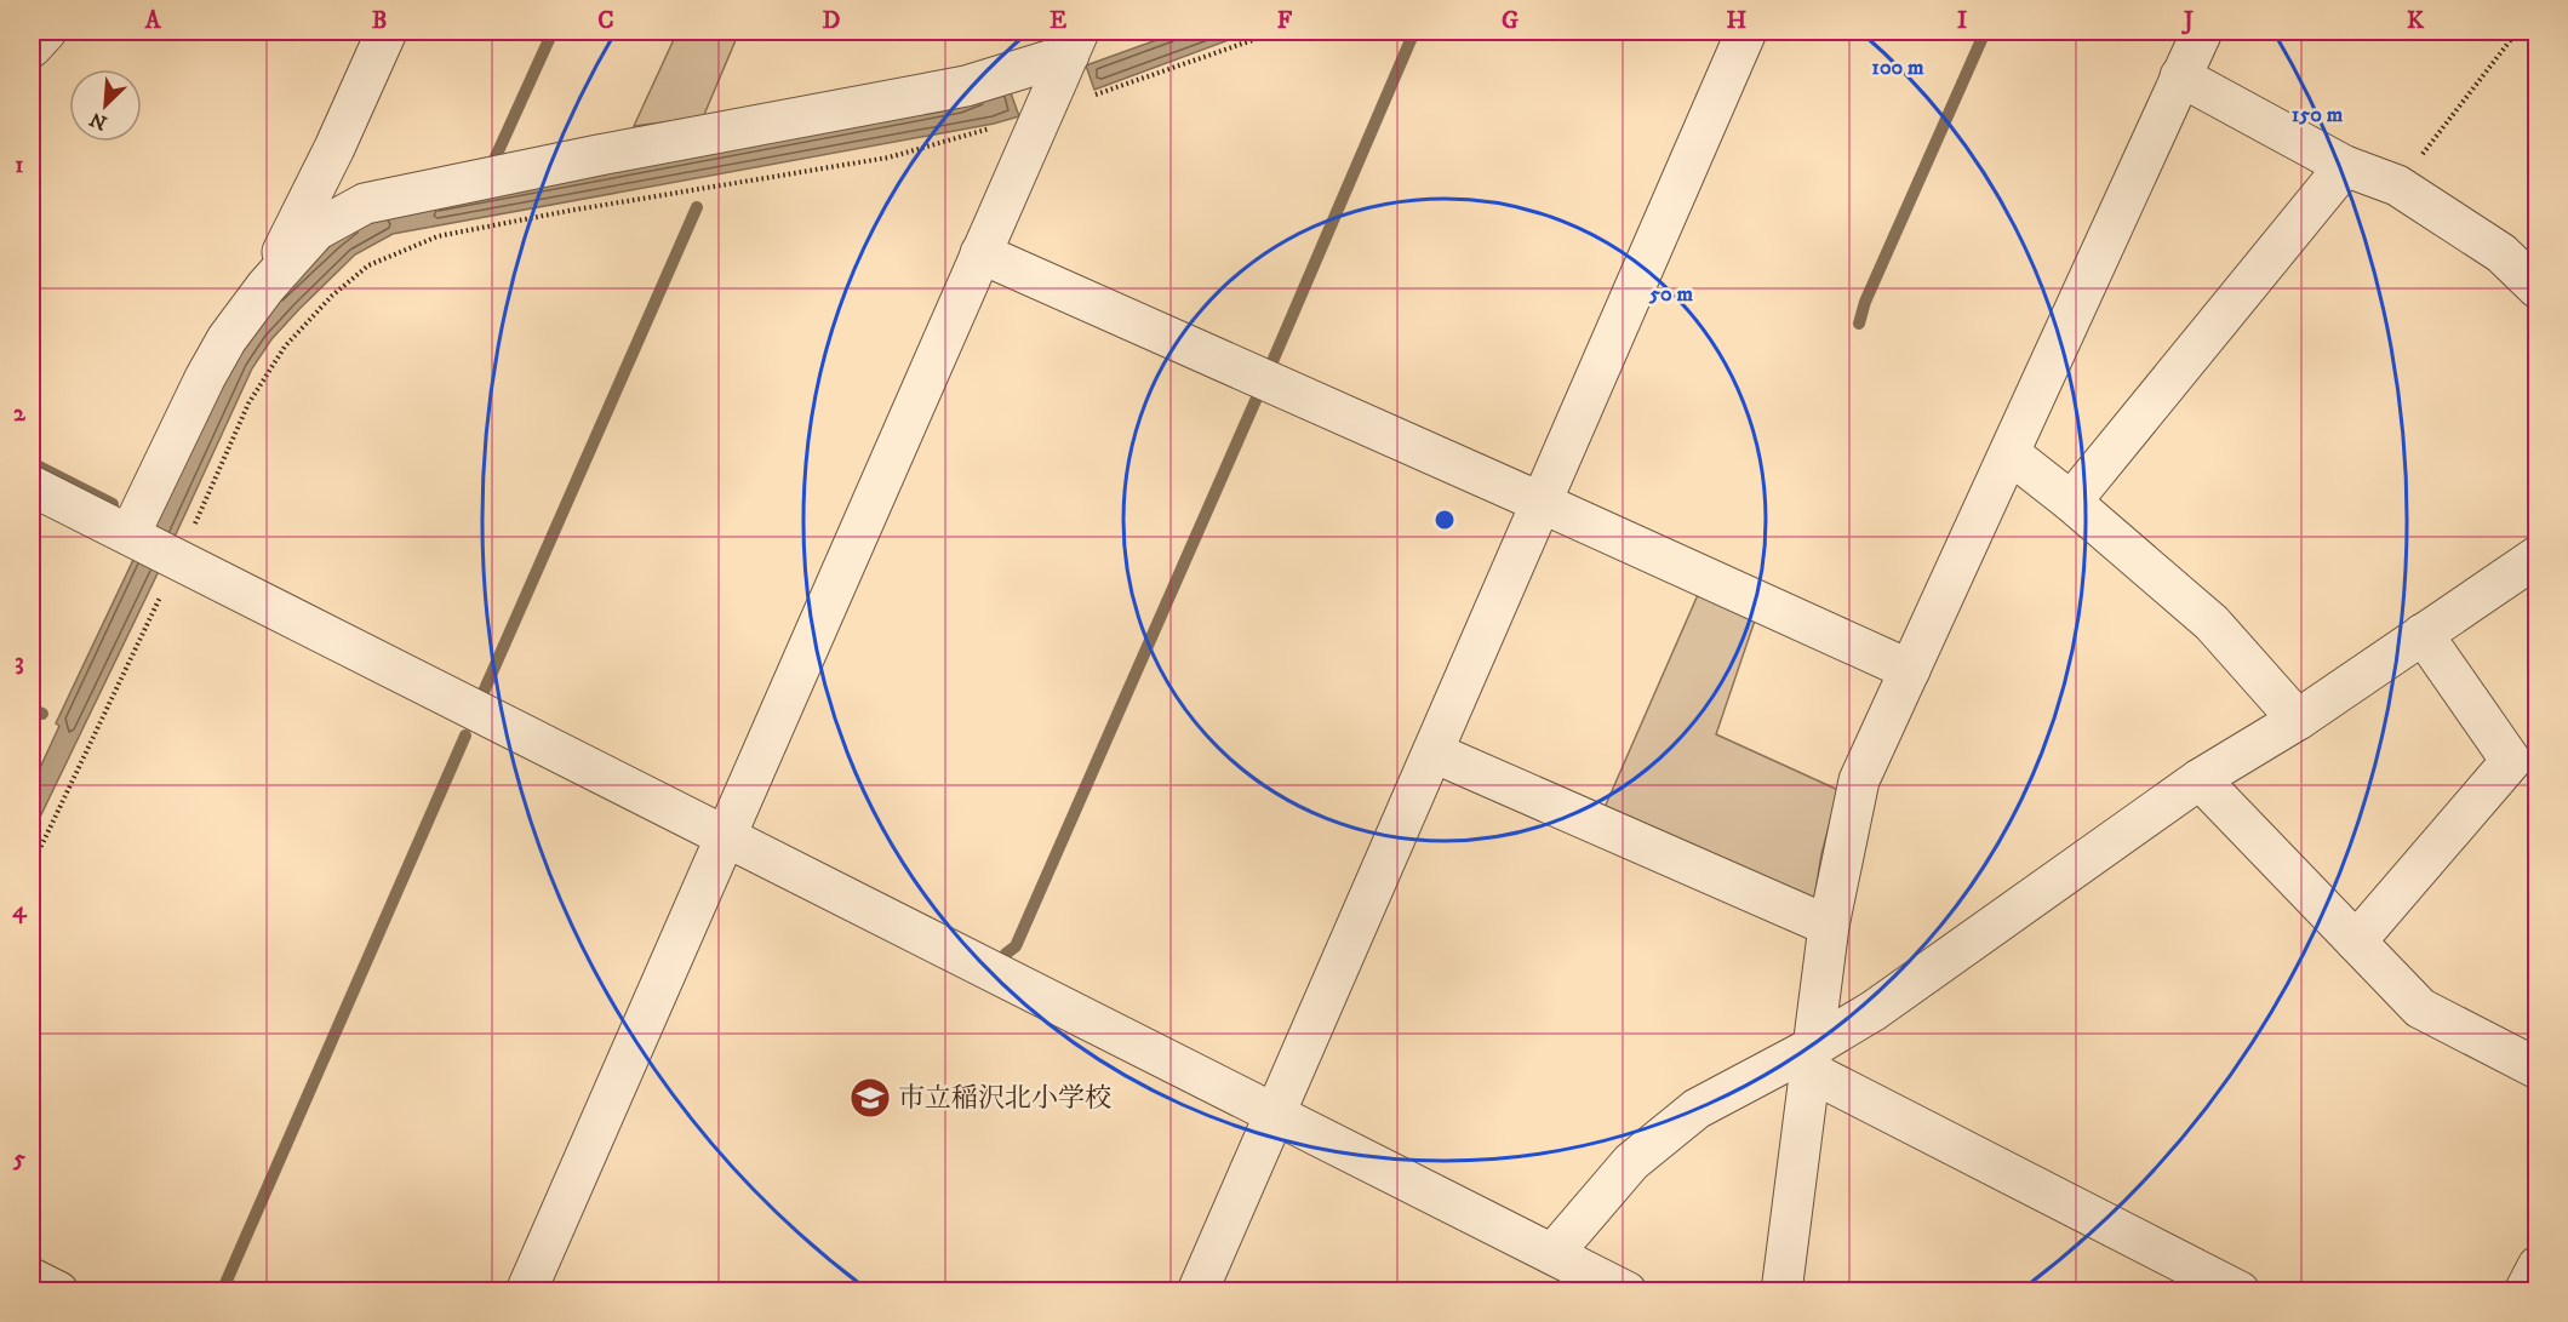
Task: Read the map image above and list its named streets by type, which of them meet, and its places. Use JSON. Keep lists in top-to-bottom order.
{
  "places": {
    "school or university": ["市立稲沢北小学校"]
  },
  "north": "bottom left",
  "grid": {
    "columns": [
      "A",
      "B",
      "C",
      "D",
      "E",
      "F",
      "G",
      "H",
      "I",
      "J",
      "K"
    ],
    "rows": [
      "1",
      "2",
      "3",
      "4",
      "5"
    ]
  },
  "rings": ["100 m", "150 m", "50 m"]
}
